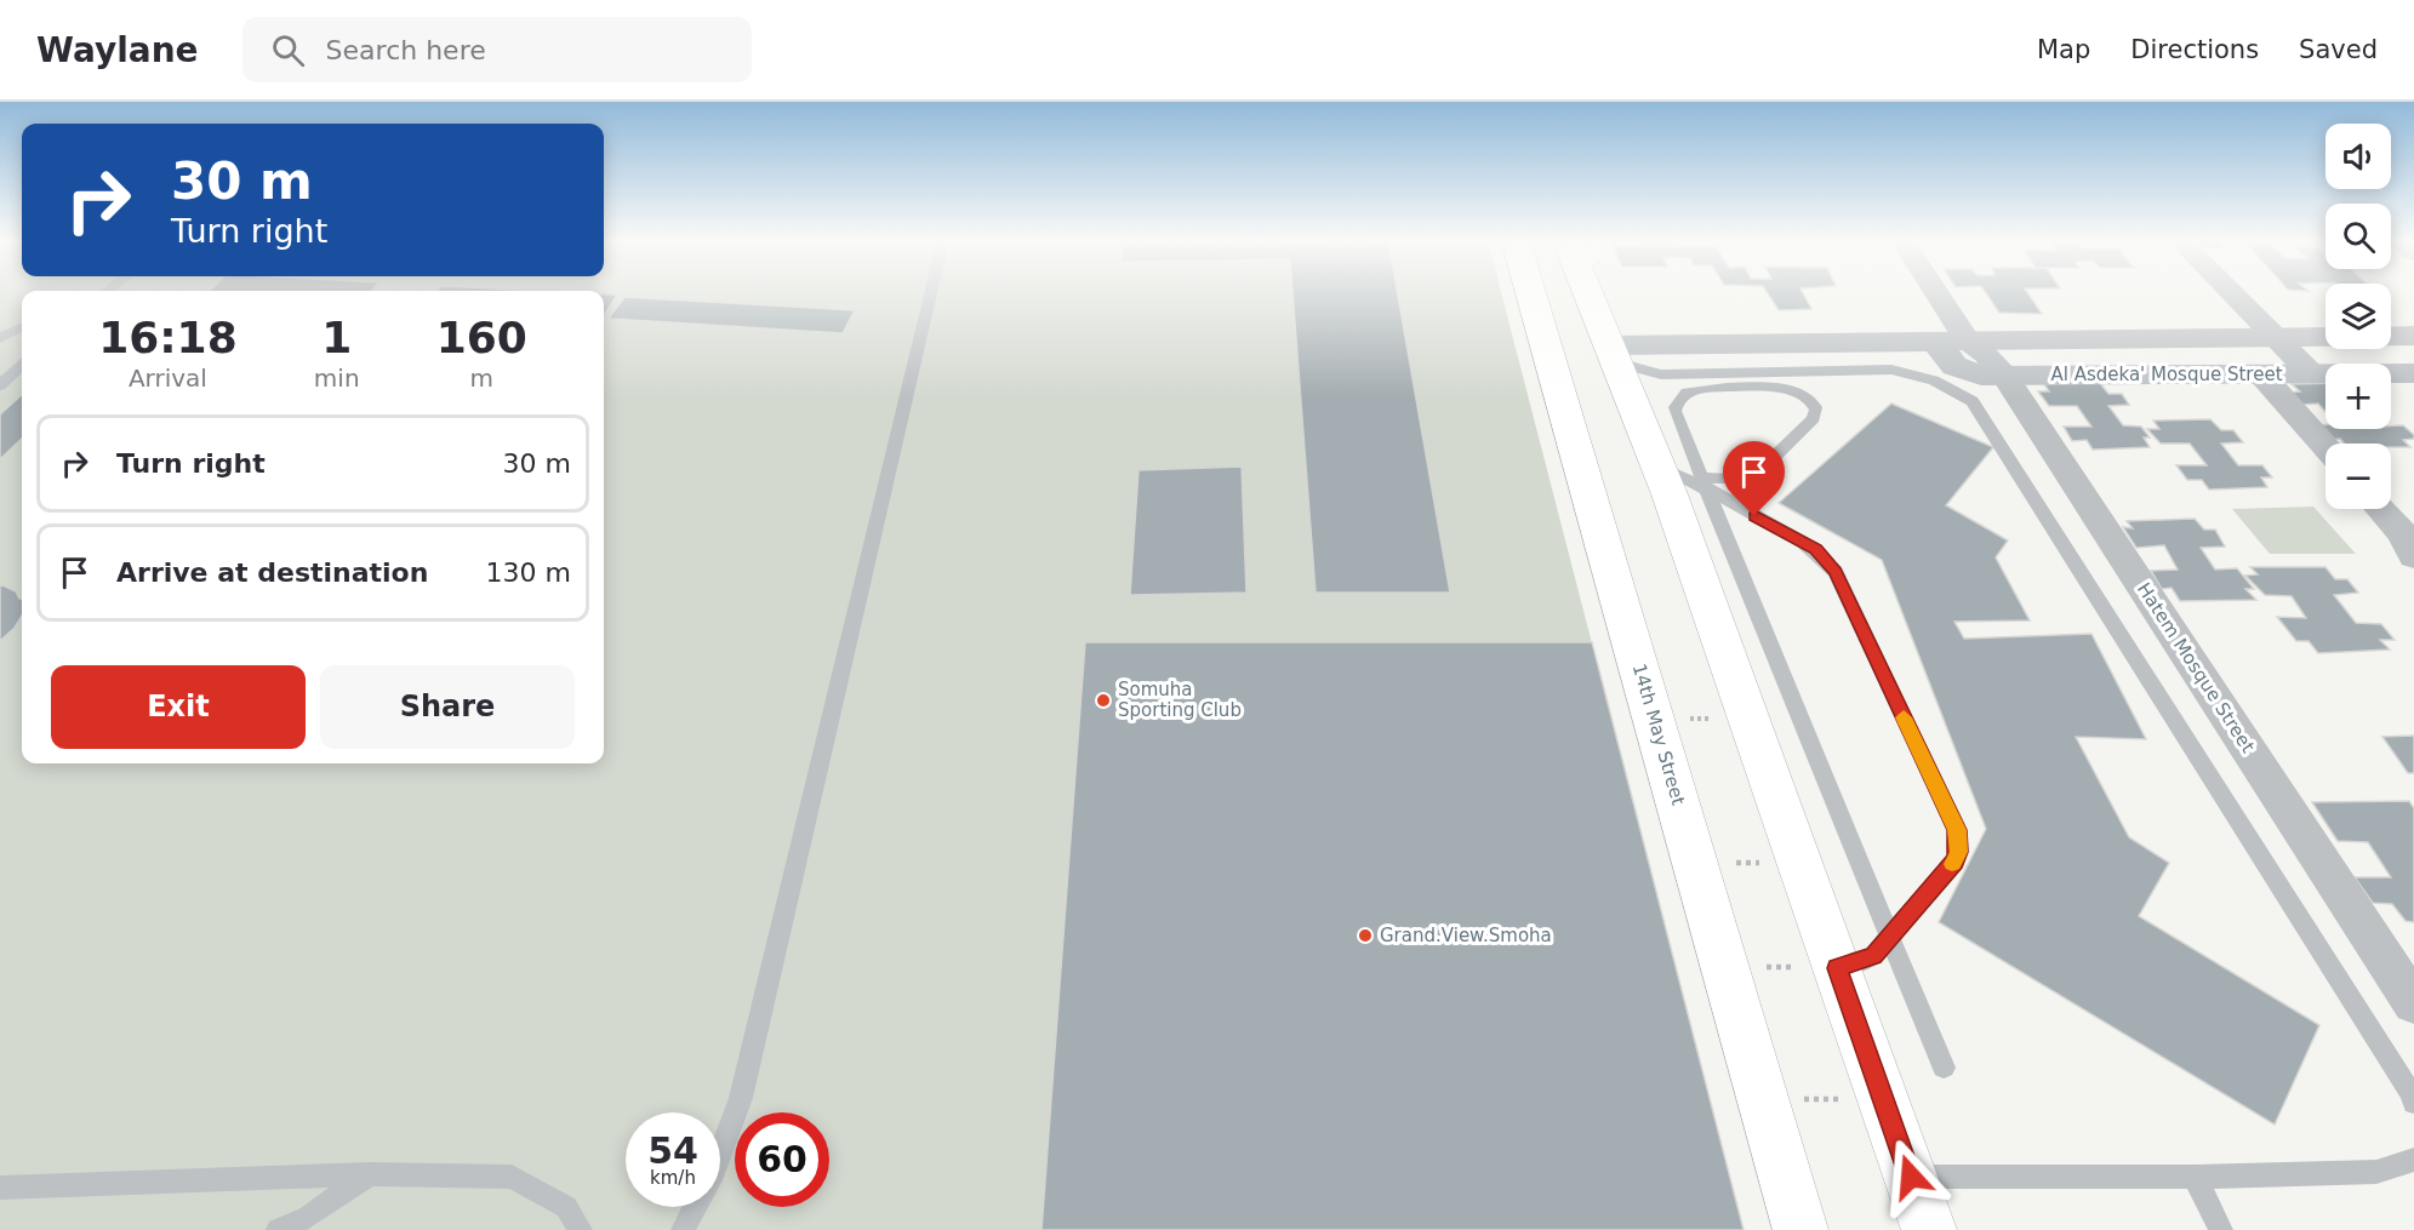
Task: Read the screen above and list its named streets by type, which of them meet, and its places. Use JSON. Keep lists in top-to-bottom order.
{
  "streets": {
    "main road": ["14th May Street"],
    "street": ["Al Asdeka' Mosque Street", "Hatem Mosque Street"]
  },
  "crossings": [
    ["Al Asdeka' Mosque Street", "Hatem Mosque Street"]
  ],
  "places": ["Somuha Sporting Club", "Grand.View.Smoha"],
  "page": {
    "header": "Waylane",
    "search": "Search here",
    "nav": ["Map", "Directions", "Saved"],
    "map_buttons": ["+", "−"],
    "turn": ["30 m", "Turn right"],
    "eta": [
      "16:18",
      "Arrival",
      "1",
      "min",
      "160",
      "m"
    ],
    "list": [
      {
        "name": "Turn right",
        "value": "30 m"
      },
      {
        "name": "Arrive at destination",
        "value": "130 m"
      }
    ],
    "buttons": ["Exit", "Share"],
    "speed": "54 km/h",
    "limit": "60"
  }
}
